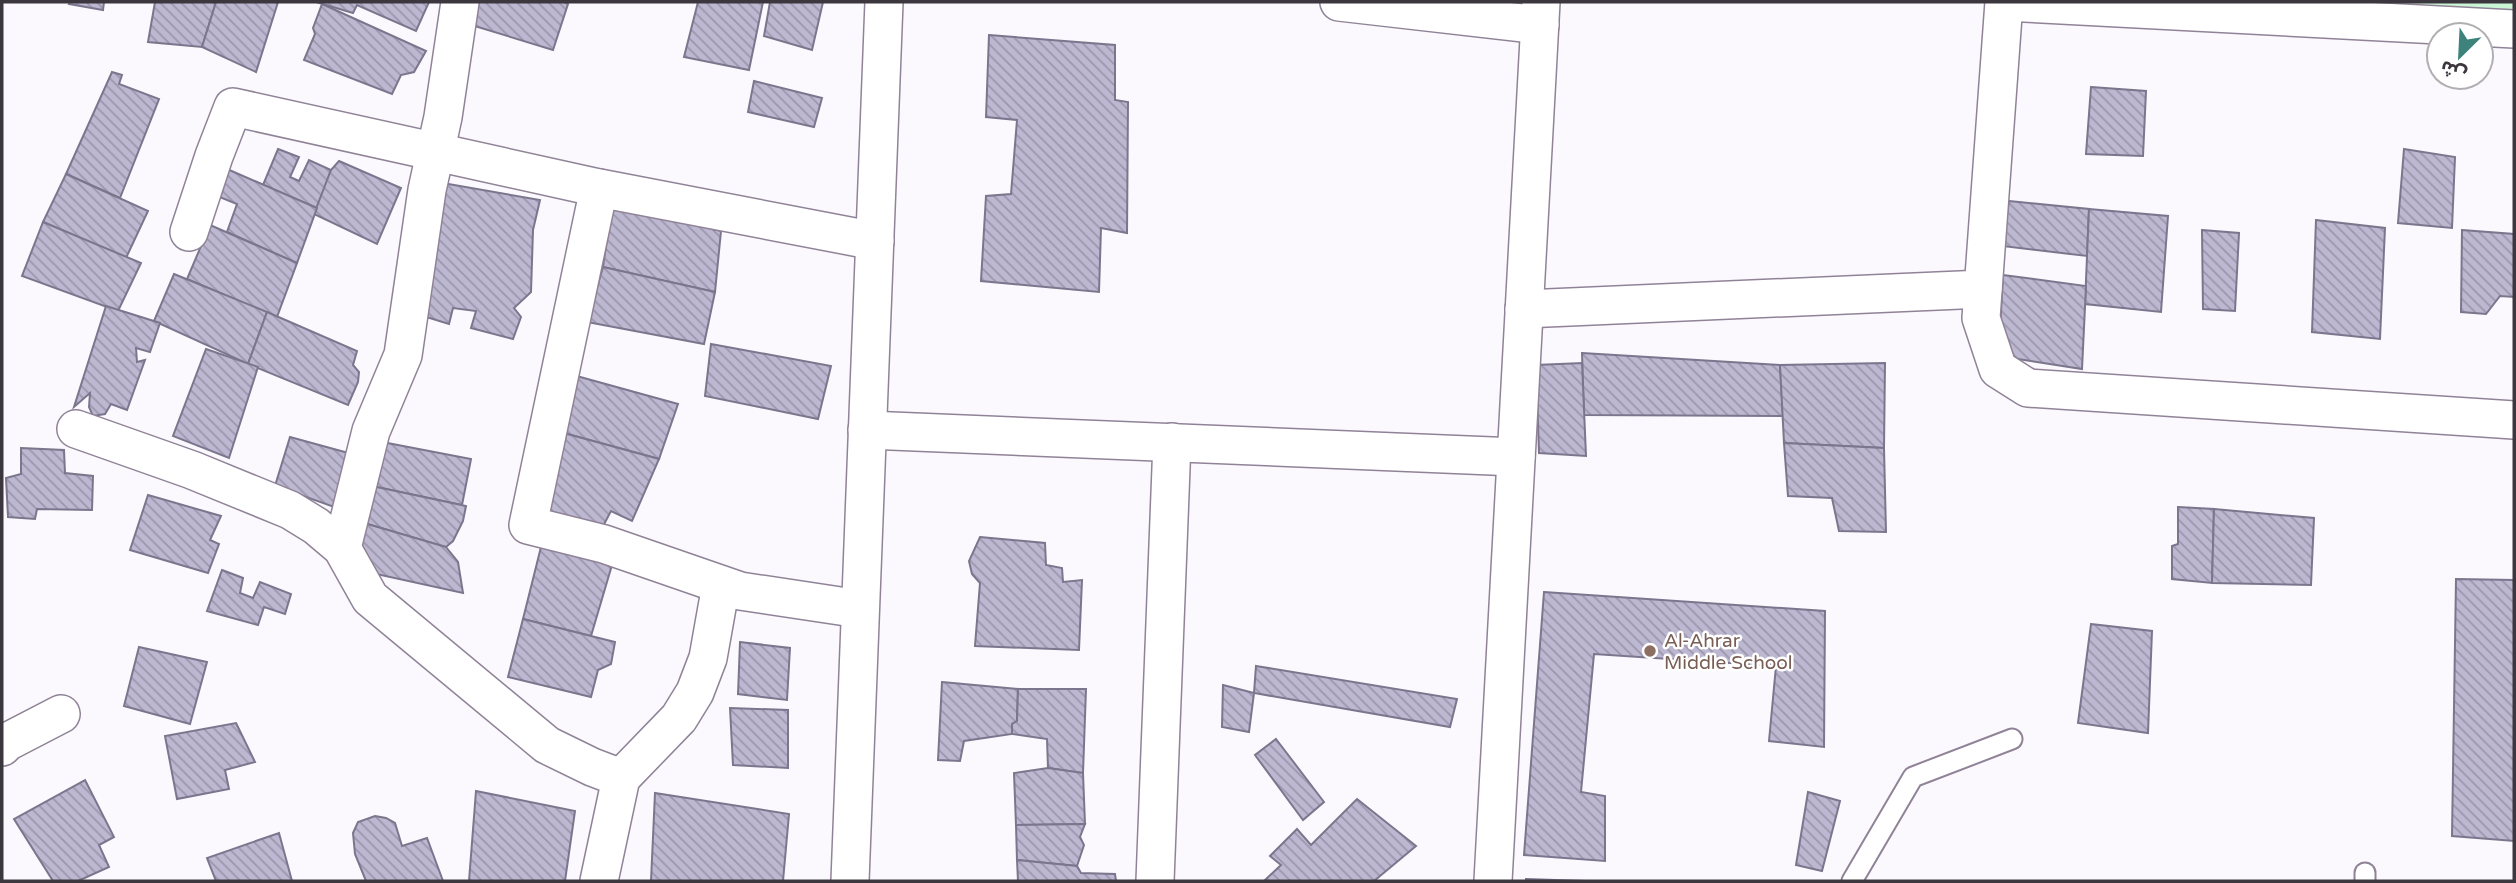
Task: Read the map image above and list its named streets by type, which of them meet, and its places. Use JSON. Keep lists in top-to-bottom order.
{
  "places": ["Al-Ahrar Middle School"],
  "north": "bottom left"
}
